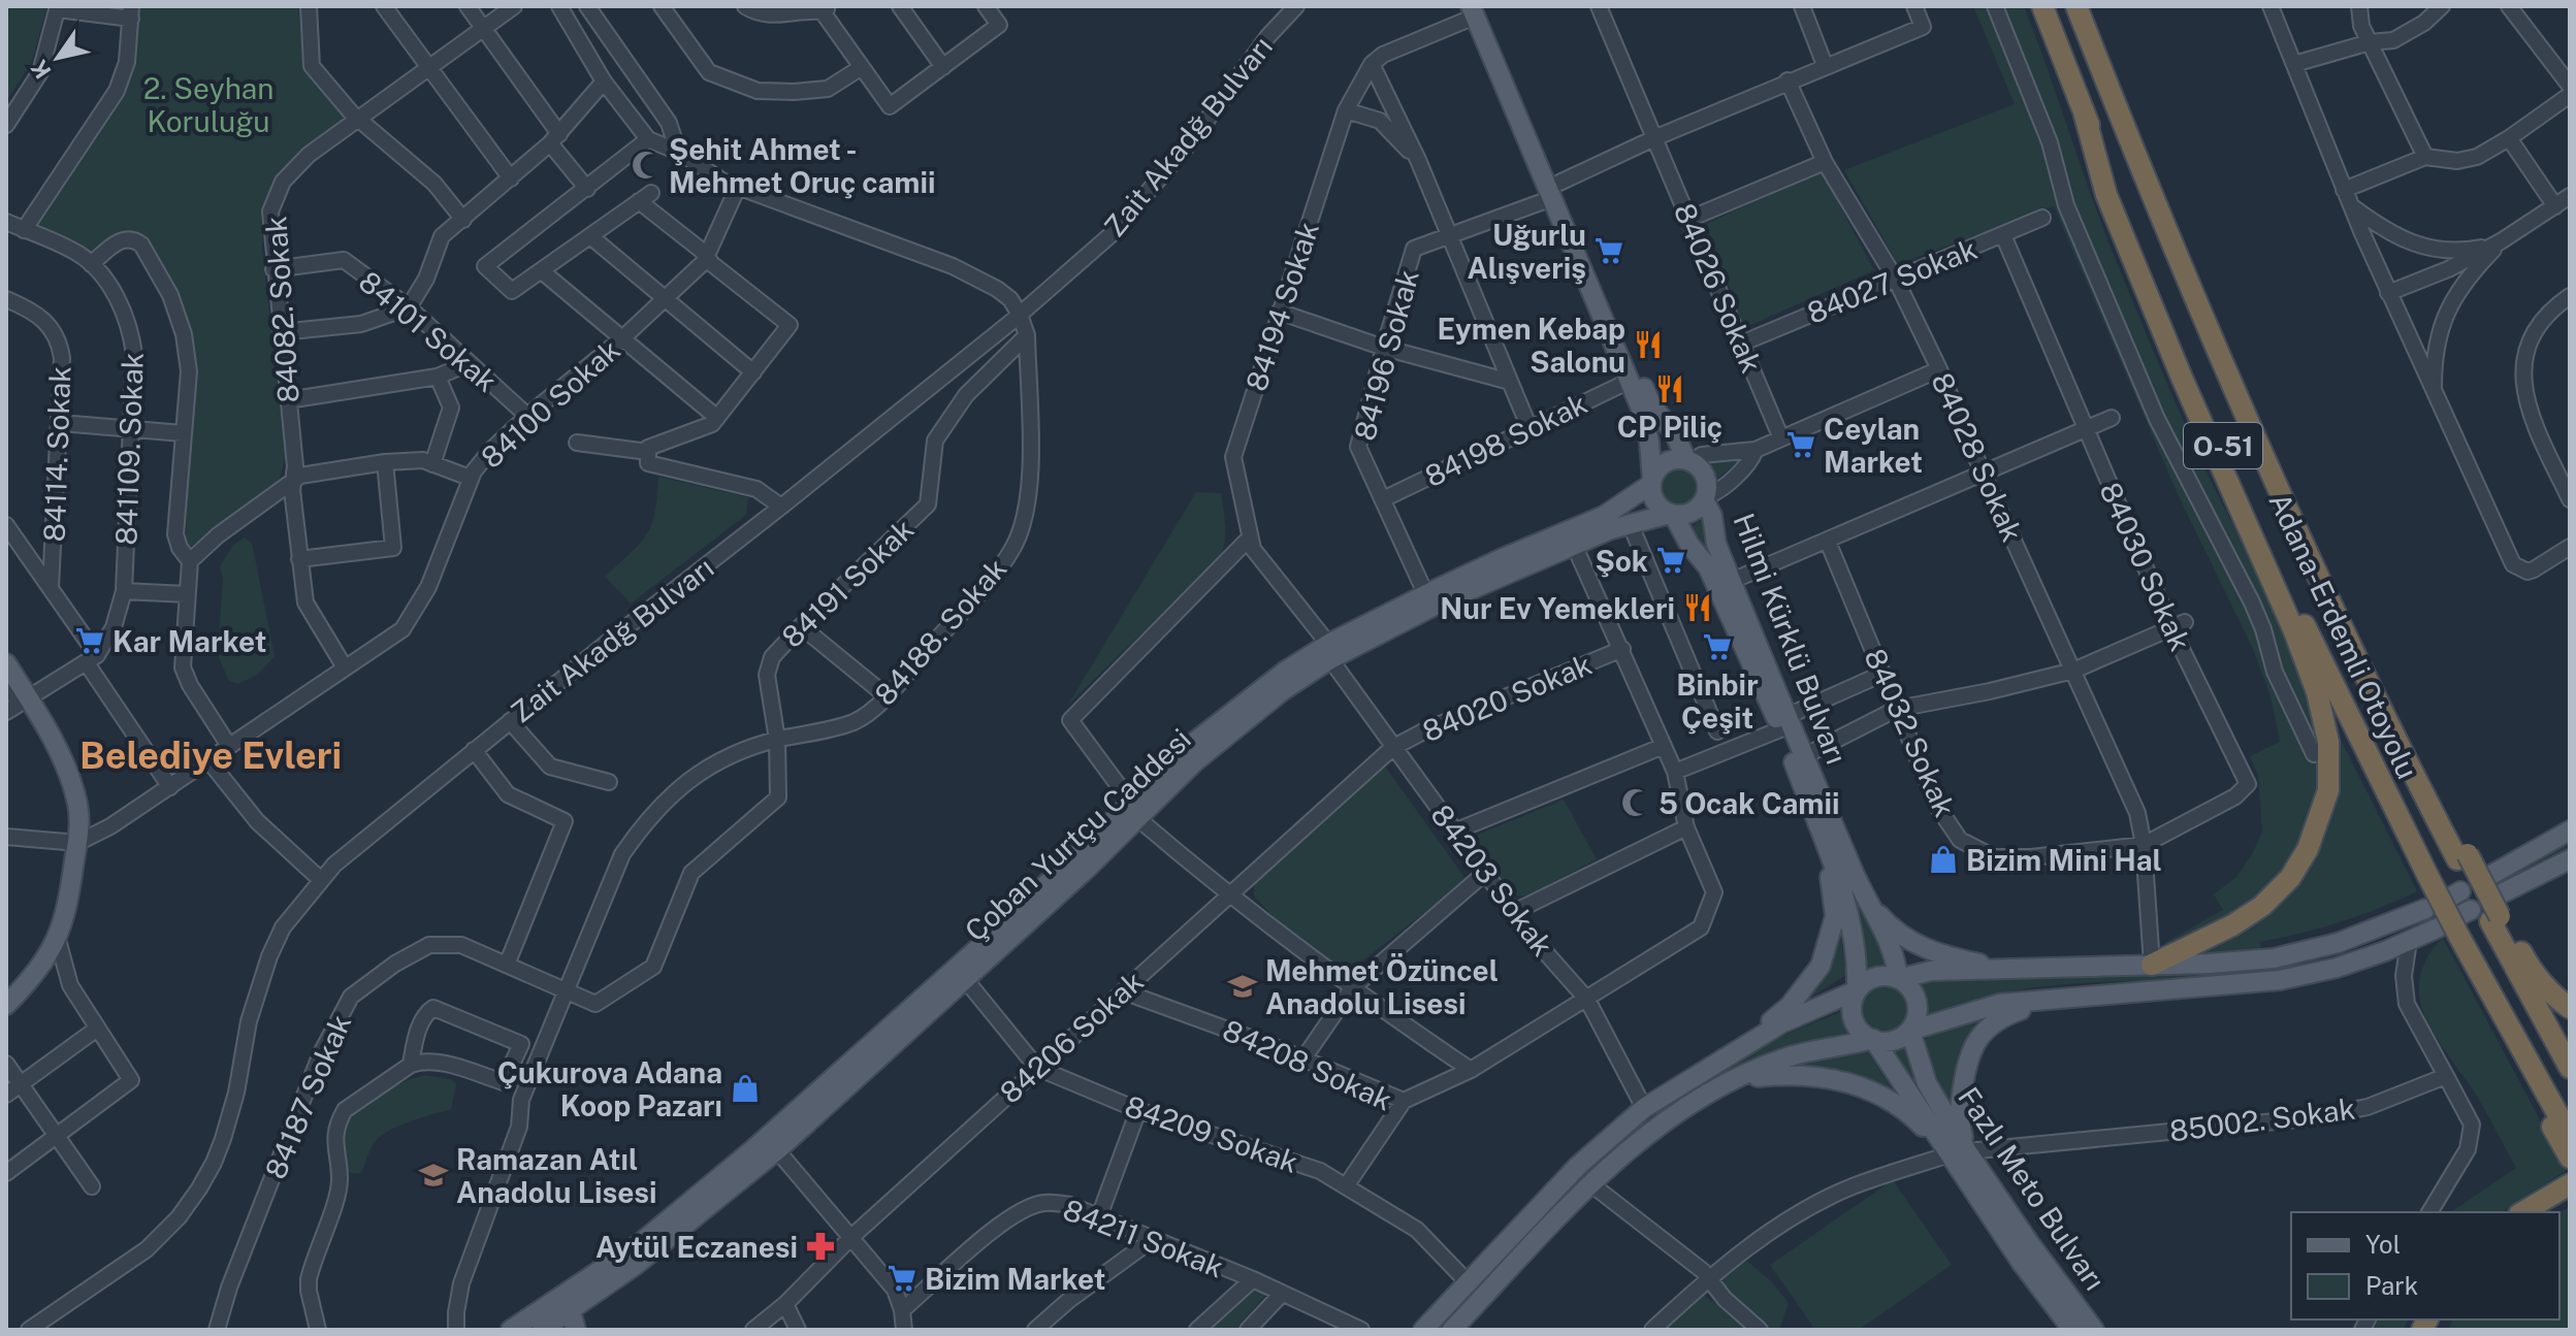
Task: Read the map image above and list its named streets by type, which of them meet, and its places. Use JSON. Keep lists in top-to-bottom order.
{
  "streets": {
    "highway": ["O-51", "Adana-Erdemli Otoyolu"],
    "main road": ["Hilmi Kürklü Bulvarı", "Çoban Yurtçu Caddesi", "Fazlı Meto Bulvarı"],
    "street": [
      "Zait Akadğ Bulvarı",
      "84027 Sokak",
      "84026 Sokak",
      "84194 Sokak",
      "84082. Sokak",
      "84101 Sokak",
      "84196 Sokak",
      "84100 Sokak",
      "84198 Sokak",
      "841109. Sokak",
      "84114. Sokak",
      "84028 Sokak",
      "84030 Sokak",
      "84191 Sokak",
      "84188. Sokak",
      "84020 Sokak",
      "84032 Sokak",
      "84203 Sokak",
      "84206 Sokak",
      "84208 Sokak",
      "84187 Sokak",
      "85002. Sokak",
      "84209 Sokak",
      "84211 Sokak"
    ]
  },
  "crossings": [
    ["Zait Akadğ Bulvarı", "84188. Sokak"],
    ["84027 Sokak", "84026 Sokak"],
    ["84027 Sokak", "84028 Sokak"],
    ["84027 Sokak", "84030 Sokak"],
    ["84026 Sokak", "84196 Sokak"],
    ["84194 Sokak", "Çoban Yurtçu Caddesi"],
    ["84194 Sokak", "84203 Sokak"],
    ["84082. Sokak", "84101 Sokak"],
    ["84082. Sokak", "84100 Sokak"],
    ["84101 Sokak", "84100 Sokak"],
    ["84196 Sokak", "84198 Sokak"],
    ["84196 Sokak", "84028 Sokak"],
    ["84196 Sokak", "Çoban Yurtçu Caddesi"],
    ["84100 Sokak", "84188. Sokak"],
    ["84028 Sokak", "84030 Sokak"],
    ["84028 Sokak", "84032 Sokak"],
    ["84030 Sokak", "84032 Sokak"],
    ["84191 Sokak", "84188. Sokak"],
    ["84191 Sokak", "84187 Sokak"],
    ["84188. Sokak", "84187 Sokak"],
    ["Hilmi Kürklü Bulvarı", "Çoban Yurtçu Caddesi"],
    ["Hilmi Kürklü Bulvarı", "Fazlı Meto Bulvarı"],
    ["84020 Sokak", "84203 Sokak"],
    ["84020 Sokak", "84206 Sokak"],
    ["Çoban Yurtçu Caddesi", "84203 Sokak"],
    ["Çoban Yurtçu Caddesi", "84209 Sokak"],
    ["84203 Sokak", "84206 Sokak"],
    ["84206 Sokak", "84208 Sokak"],
    ["84206 Sokak", "84209 Sokak"],
    ["84208 Sokak", "84209 Sokak"],
    ["85002. Sokak", "Fazlı Meto Bulvarı"]
  ],
  "districts": ["Belediye Evleri"],
  "parks": ["2. Seyhan Koruluğu"],
  "places": {
    "mosque": ["Şehit Ahmet - Mehmet Oruç camii", "5 Ocak Camii"],
    "supermarket": [
      "Uğurlu Alışveriş",
      "Ceylan Market",
      "Şok",
      "Kar Market",
      "Binbir Çeşit",
      "Bizim Market"
    ],
    "restaurant": ["Eymen Kebap Salonu", "CP Piliç", "Nur Ev Yemekleri"],
    "shop": ["Bizim Mini Hal", "Çukurova Adana Koop Pazarı"],
    "school or university": ["Mehmet Özüncel Anadolu Lisesi", "Ramazan Atıl Anadolu Lisesi"],
    "pharmacy": ["Aytül Eczanesi"]
  },
  "legend": ["Yol", "Park"],
  "north": "bottom left"
}
